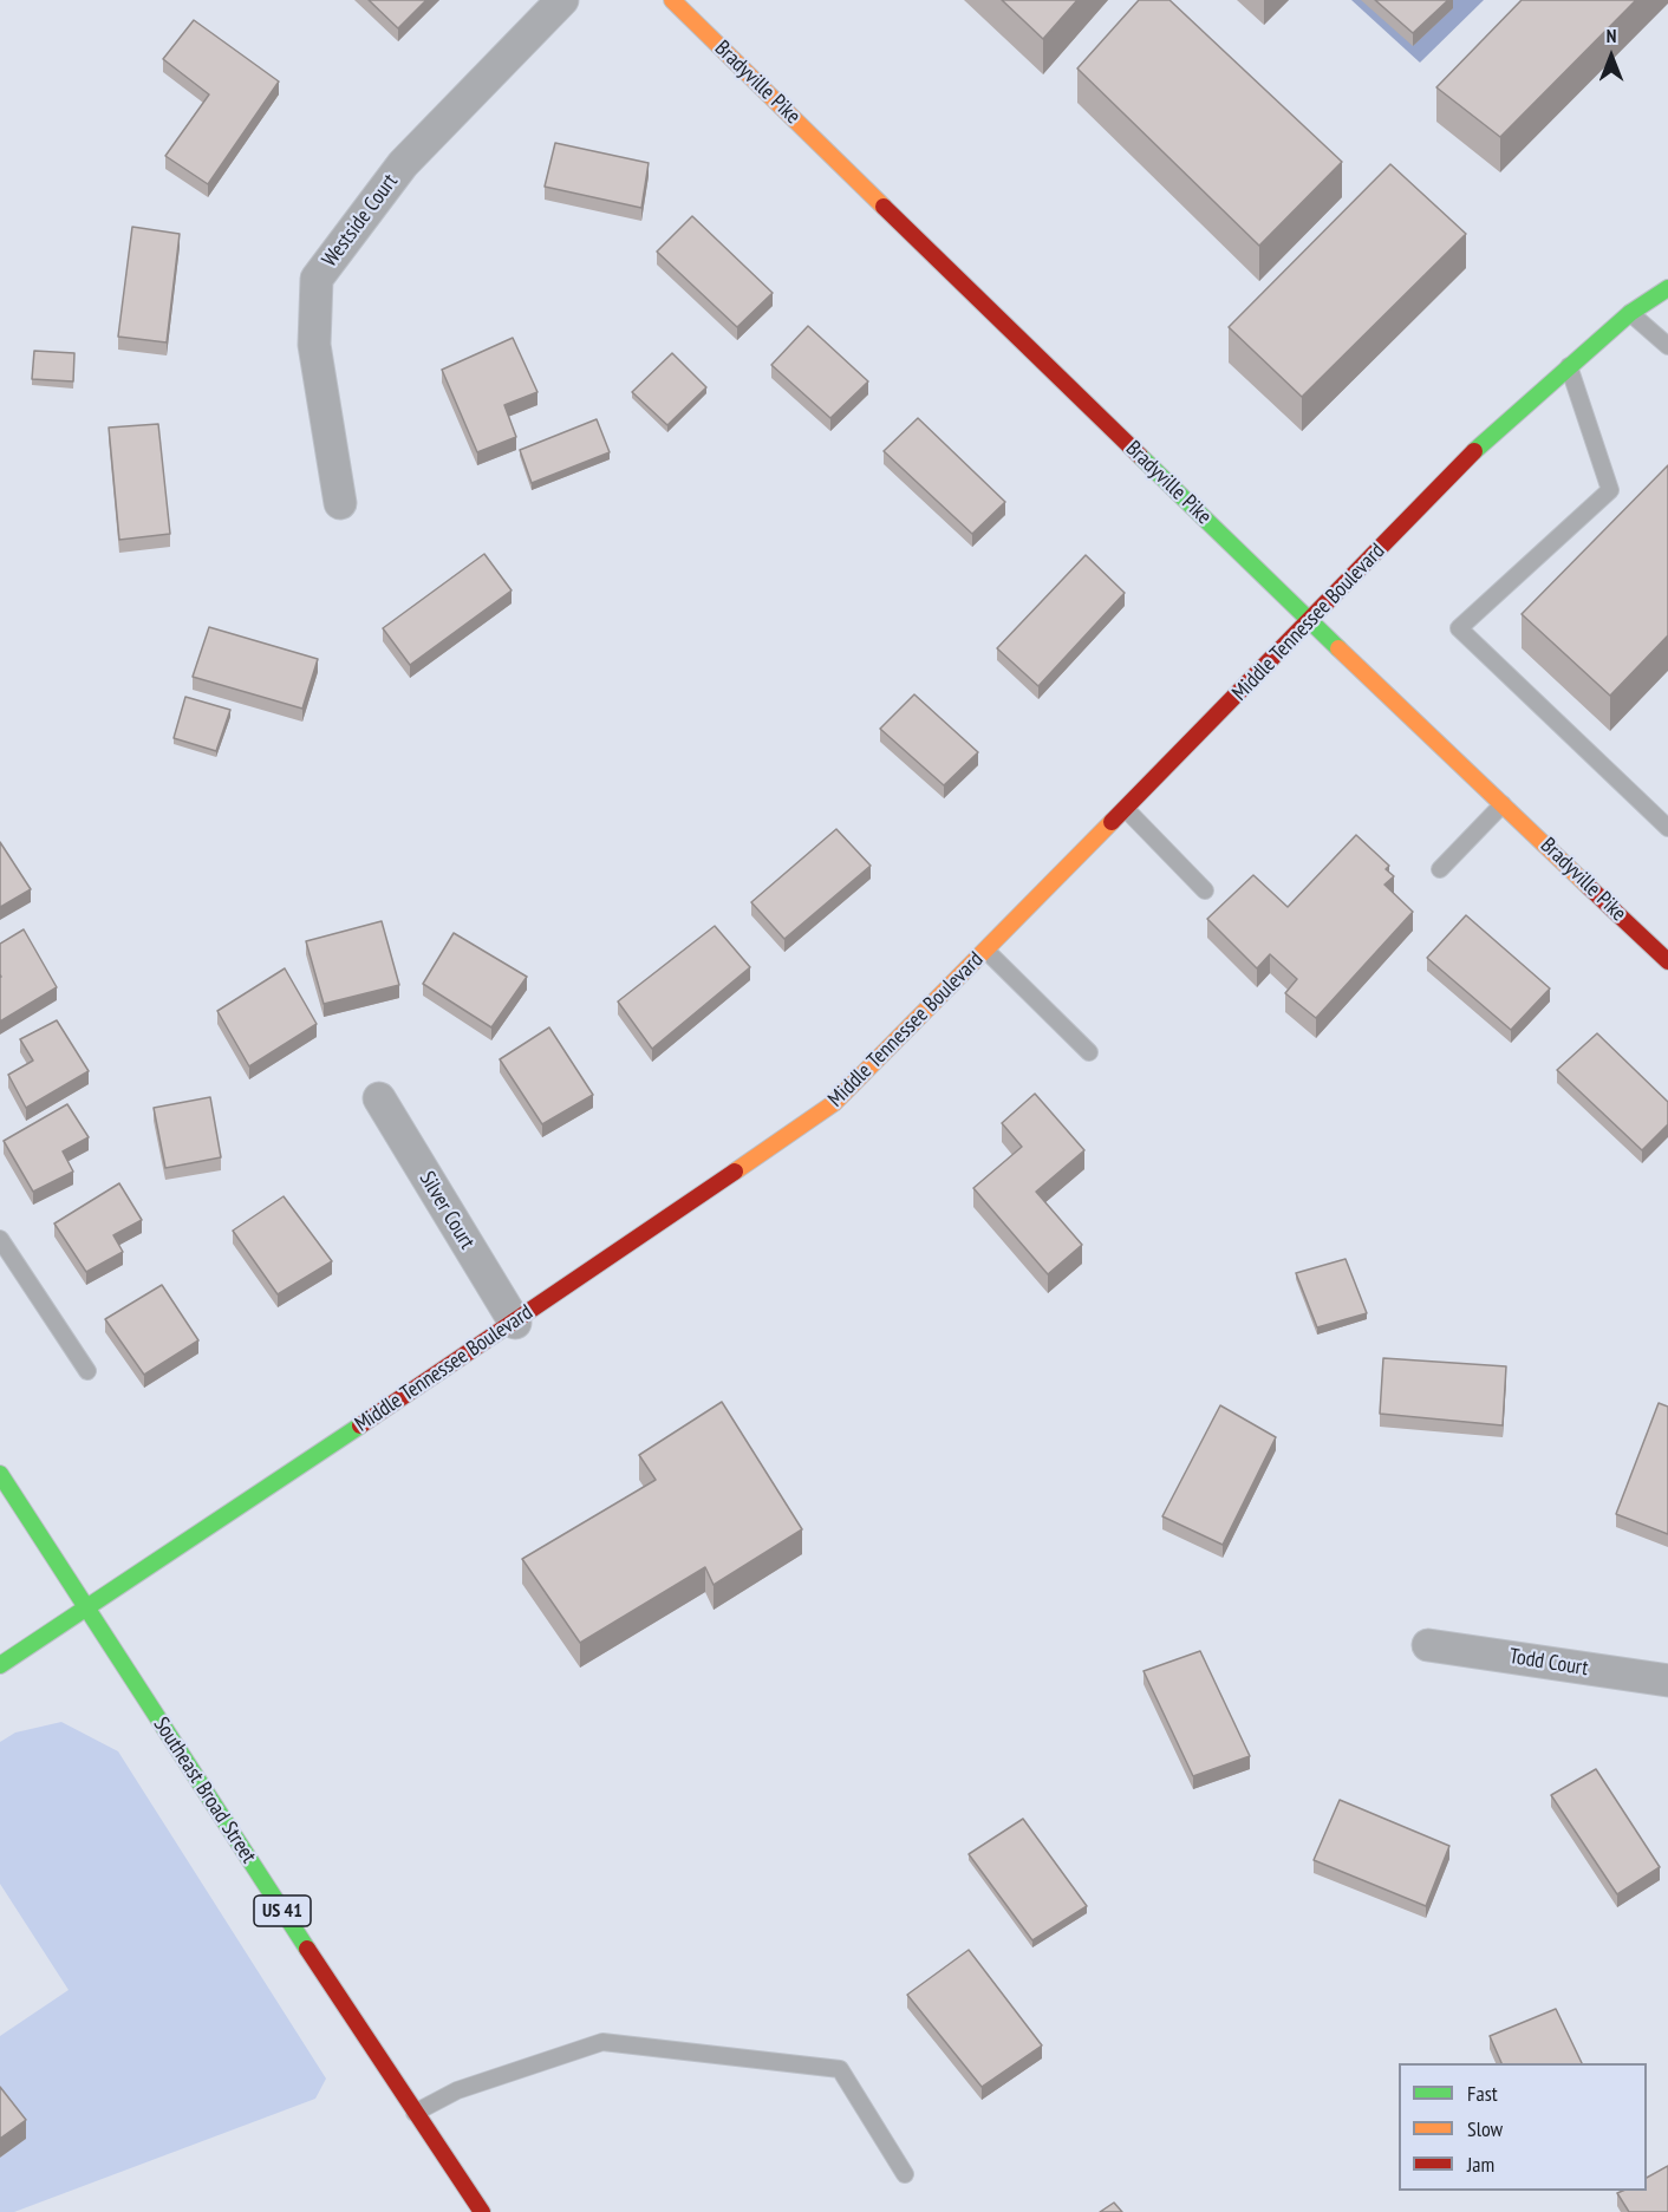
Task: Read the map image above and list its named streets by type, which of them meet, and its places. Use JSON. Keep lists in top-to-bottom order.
{
  "streets": {
    "main road": [
      "Bradyville Pike",
      "Middle Tennessee Boulevard",
      "Southeast Broad Street",
      "US 41"
    ],
    "street": ["Westside Court", "Silver Court", "Todd Court"]
  },
  "crossings": [
    ["Bradyville Pike", "Middle Tennessee Boulevard"],
    ["Middle Tennessee Boulevard", "Silver Court"],
    ["Middle Tennessee Boulevard", "Southeast Broad Street"]
  ],
  "legend": ["Fast", "Slow", "Jam"],
  "north": "top"
}
